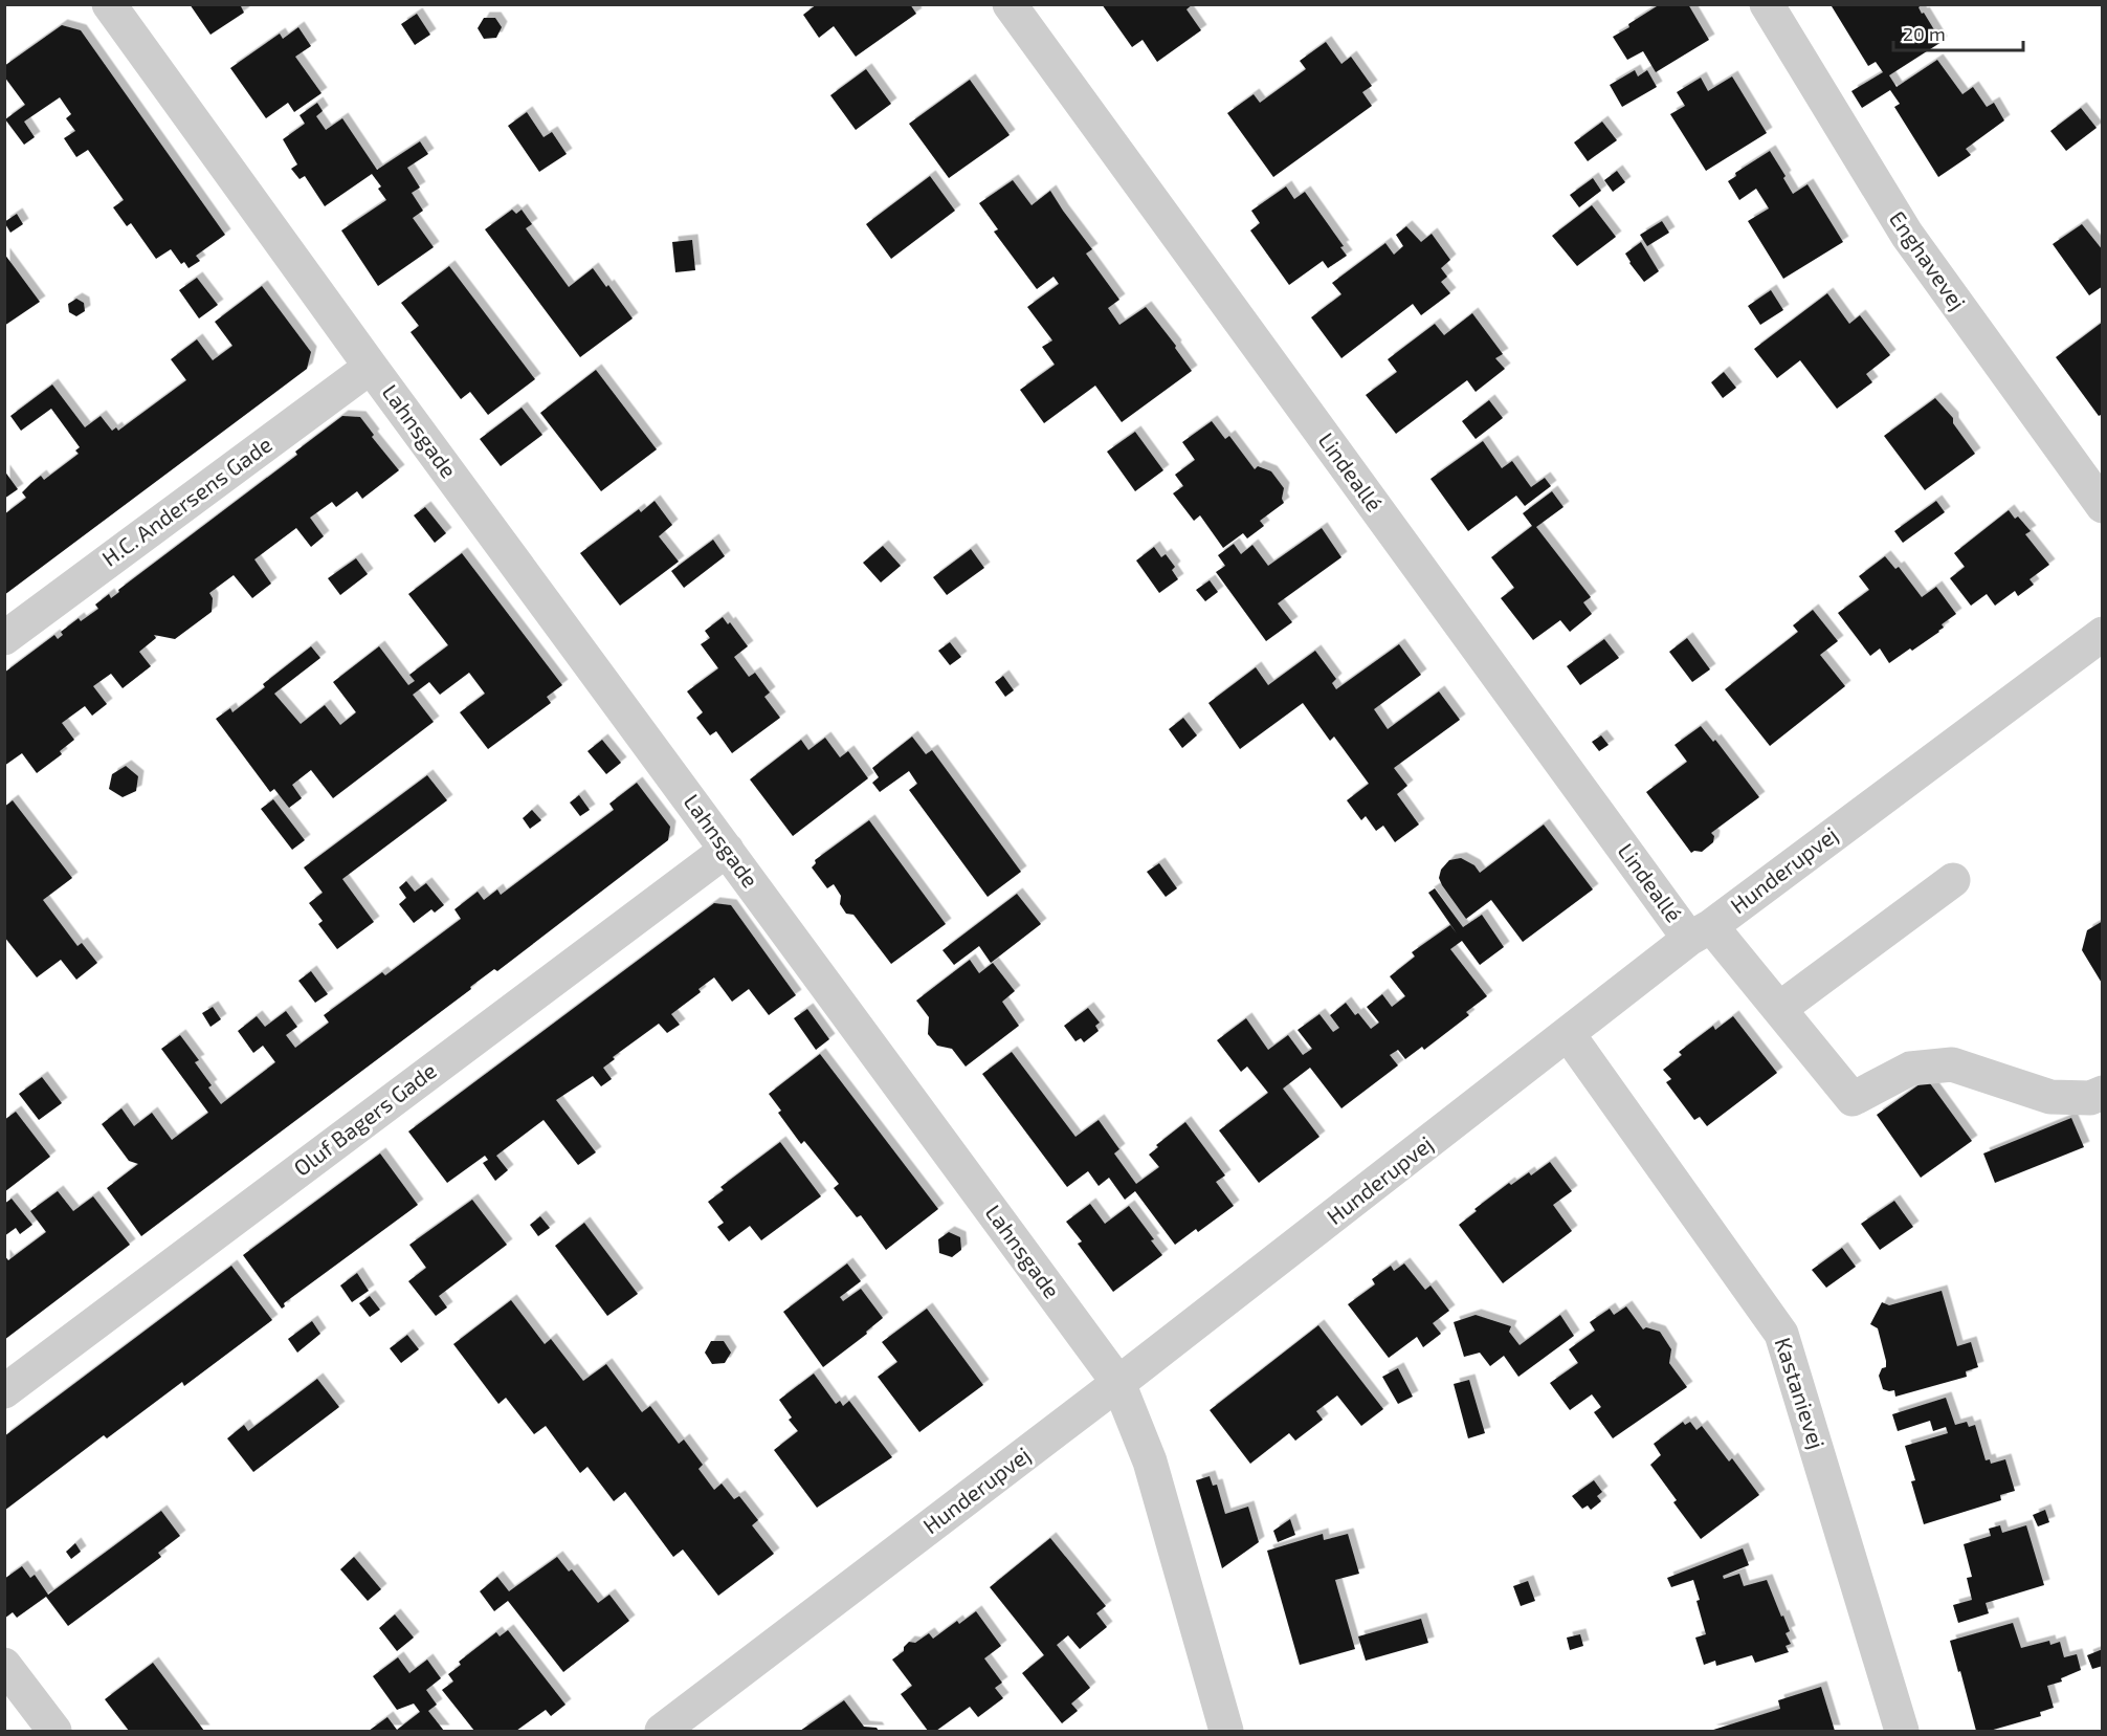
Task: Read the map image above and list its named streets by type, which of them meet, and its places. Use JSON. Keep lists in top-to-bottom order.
{
  "streets": {
    "street": [
      "Enghavevej",
      "Lahnsgade",
      "Lindeallé",
      "H.C. Andersens Gade",
      "Hunderupvej",
      "Oluf Bagers Gade",
      "Kastanievej"
    ]
  },
  "crossings": [
    ["Lahnsgade", "H.C. Andersens Gade"],
    ["Lahnsgade", "Hunderupvej"],
    ["Lahnsgade", "Oluf Bagers Gade"],
    ["Lindeallé", "Hunderupvej"],
    ["Hunderupvej", "Kastanievej"]
  ],
  "scale_bar": "20 m"
}
